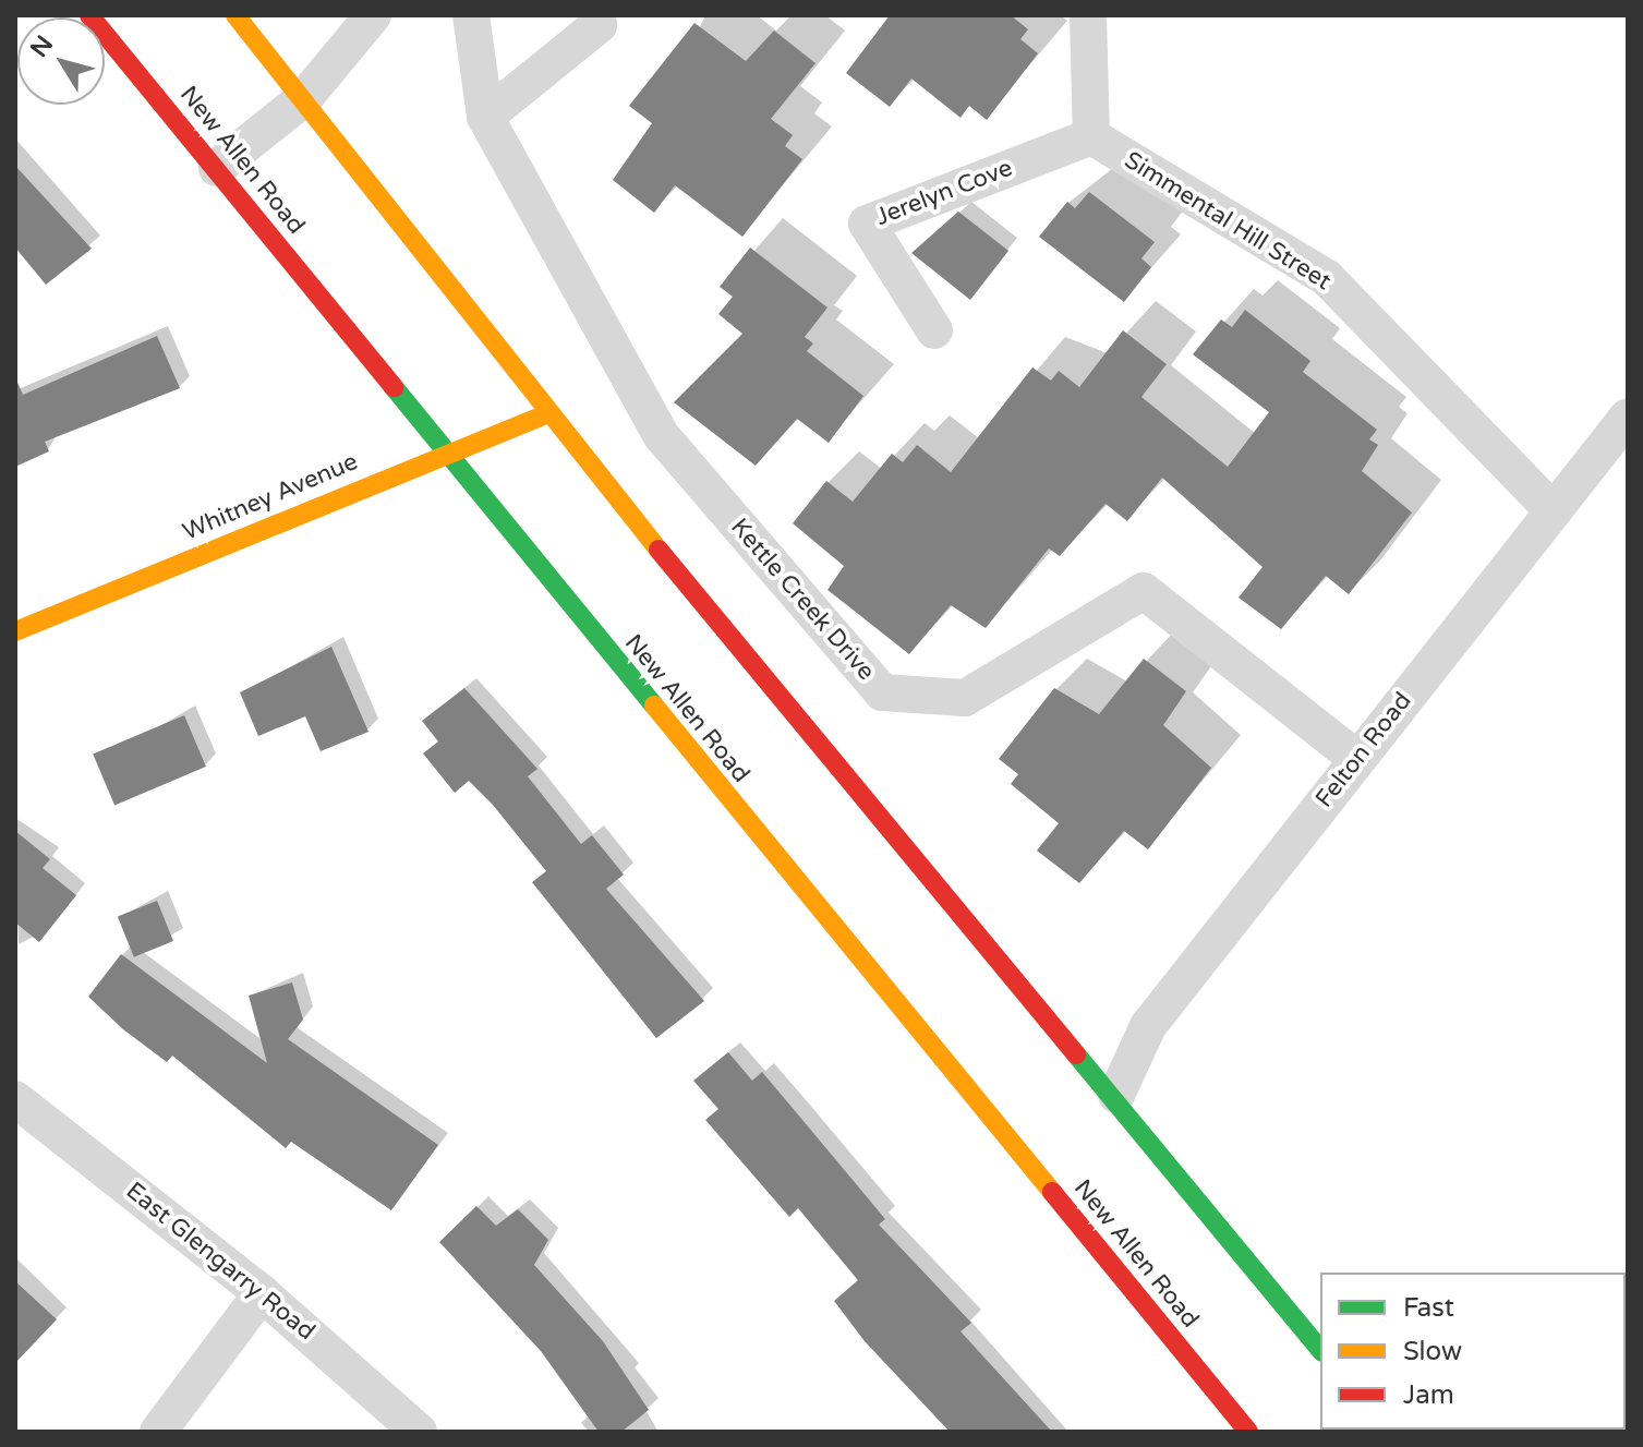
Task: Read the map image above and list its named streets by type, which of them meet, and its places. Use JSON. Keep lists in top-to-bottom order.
{
  "streets": {
    "main road": ["New Allen Road", "Whitney Avenue"],
    "street": [
      "Jerelyn Cove",
      "Simmental Hill Street",
      "Kettle Creek Drive",
      "Felton Road",
      "East Glengarry Road"
    ]
  },
  "crossings": [
    ["New Allen Road", "Whitney Avenue"],
    ["Jerelyn Cove", "Simmental Hill Street"],
    ["Simmental Hill Street", "Felton Road"],
    ["Kettle Creek Drive", "Felton Road"]
  ],
  "legend": ["Fast", "Slow", "Jam"],
  "north": "top left"
}
